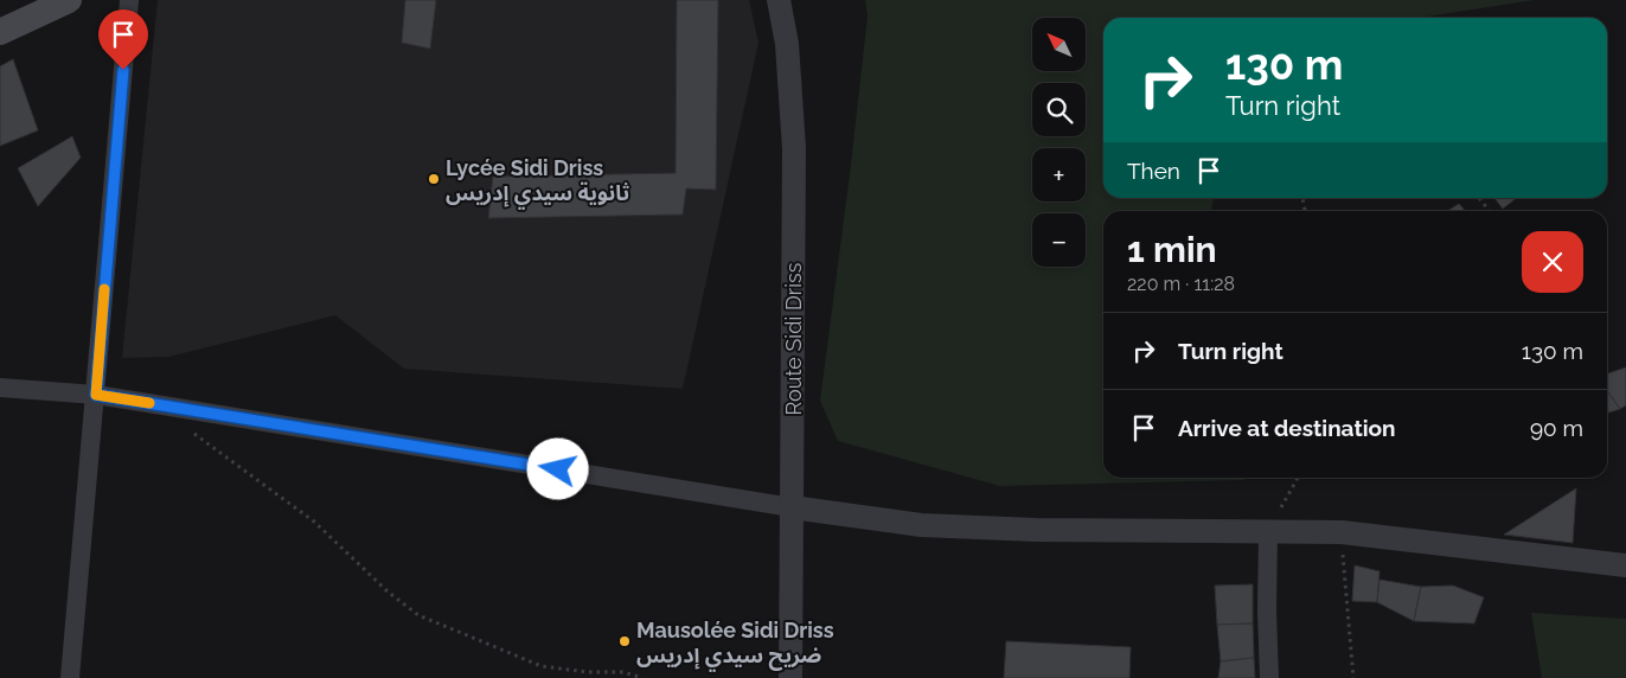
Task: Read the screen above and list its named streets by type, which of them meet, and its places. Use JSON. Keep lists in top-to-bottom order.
{
  "streets": {
    "street": ["Route Sidi Driss"]
  },
  "places": ["Lycée Sidi Driss ثانوية سيدي إدريس", "Mausolée Sidi Driss ضريح سيدي إدريس"],
  "north": "top left",
  "page": {
    "map_buttons": ["+", "−"],
    "turn": ["130 m", "Turn right"],
    "then": "Then",
    "heading": ["1 min", "220 m · 11:28"],
    "list": [
      {
        "name": "Turn right",
        "value": "130 m"
      },
      {
        "name": "Arrive at destination",
        "value": "90 m"
      }
    ]
  }
}
